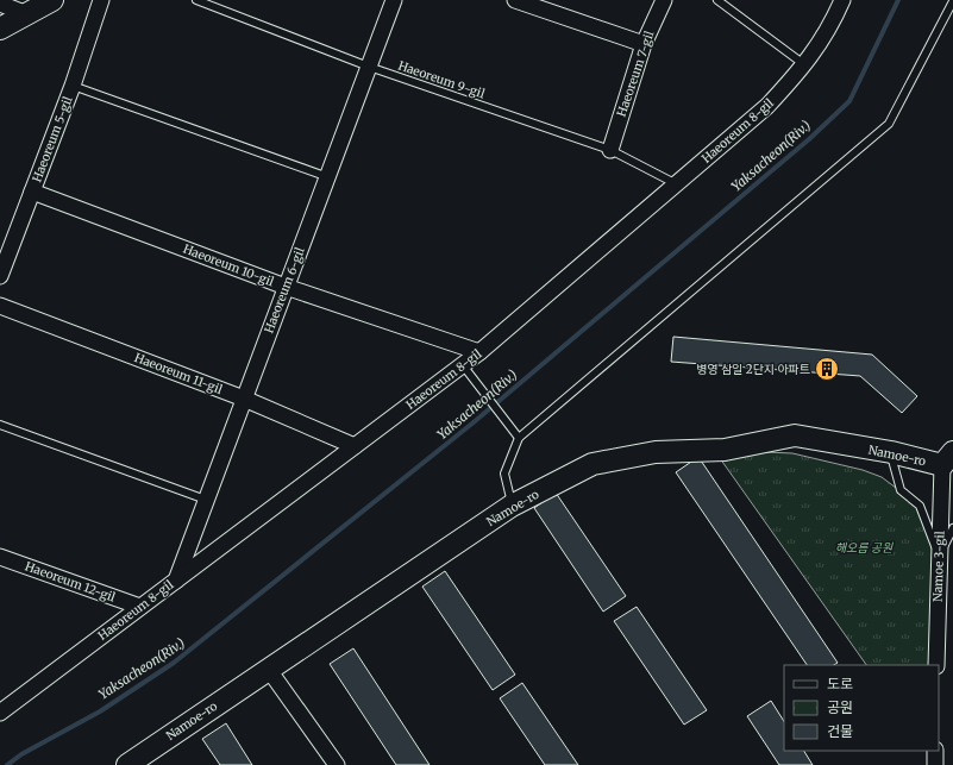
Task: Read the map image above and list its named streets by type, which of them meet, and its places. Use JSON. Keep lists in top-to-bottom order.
{
  "streets": {
    "street": [
      "Haeoreum 7-gil",
      "Haeoreum 8-gil",
      "Haeoreum 5-gil",
      "Haeoreum 10-gil",
      "Haeoreum 6-gil",
      "Haeoreum 11-gil",
      "Namoe-ro",
      "Namoe 3-gil",
      "Haeoreum 12-gil"
    ],
    "lane": ["Haeoreum 9-gil"]
  },
  "crossings": [
    ["Haeoreum 7-gil", "Haeoreum 9-gil"],
    ["Haeoreum 9-gil", "Haeoreum 8-gil"],
    ["Haeoreum 9-gil", "Haeoreum 6-gil"],
    ["Haeoreum 8-gil", "Haeoreum 10-gil"],
    ["Haeoreum 8-gil", "Haeoreum 6-gil"],
    ["Haeoreum 8-gil", "Haeoreum 11-gil"],
    ["Haeoreum 8-gil", "Haeoreum 12-gil"],
    ["Haeoreum 5-gil", "Haeoreum 10-gil"],
    ["Haeoreum 10-gil", "Haeoreum 6-gil"],
    ["Haeoreum 6-gil", "Haeoreum 11-gil"],
    ["Namoe-ro", "Namoe 3-gil"]
  ],
  "water": ["Yaksacheon(Riv.)"],
  "parks": ["해오름 공원"],
  "places": {
    "building": ["병영 삼일 2단지 아파트"]
  },
  "legend": ["도로", "공원", "건물"]
}
